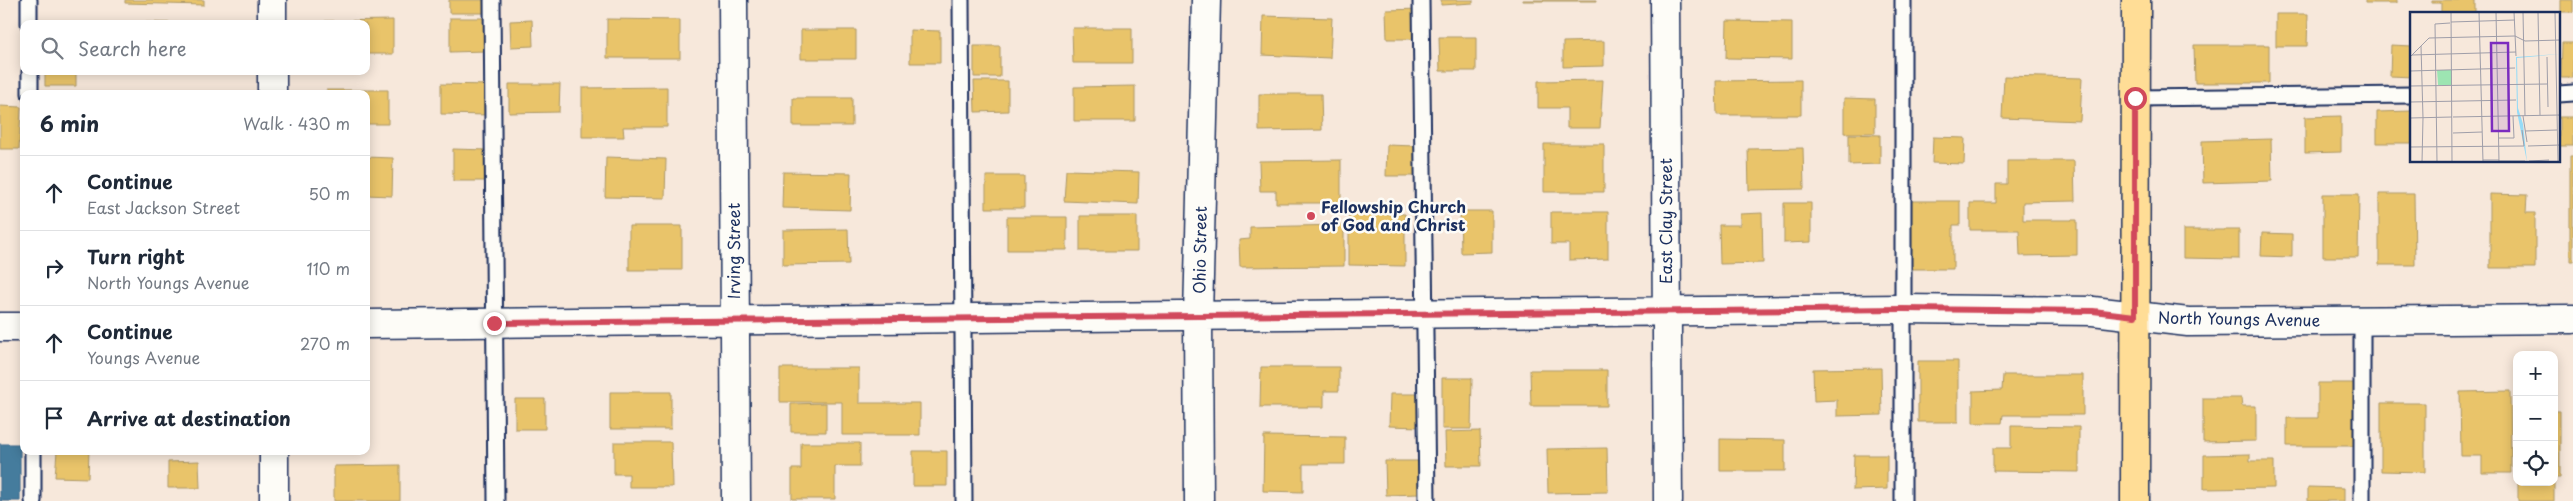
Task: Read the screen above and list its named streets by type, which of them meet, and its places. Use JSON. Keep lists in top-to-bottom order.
{
  "streets": {
    "street": [
      "East Clay Street",
      "Ohio Street",
      "Irving Street",
      "North Youngs Avenue"
    ]
  },
  "crossings": [
    ["East Clay Street", "North Youngs Avenue"],
    ["Ohio Street", "North Youngs Avenue"],
    ["Irving Street", "North Youngs Avenue"]
  ],
  "places": ["Fellowship Church of God and Christ"],
  "page": {
    "search": "Search here",
    "heading": ["6 min", "Walk · 430 m"],
    "list": [
      ["Continue", "East Jackson Street", "50 m"],
      ["Turn right", "North Youngs Avenue", "110 m"],
      ["Continue", "Youngs Avenue", "270 m"],
      "Arrive at destination"
    ],
    "map_buttons": ["+", "−"]
  }
}
